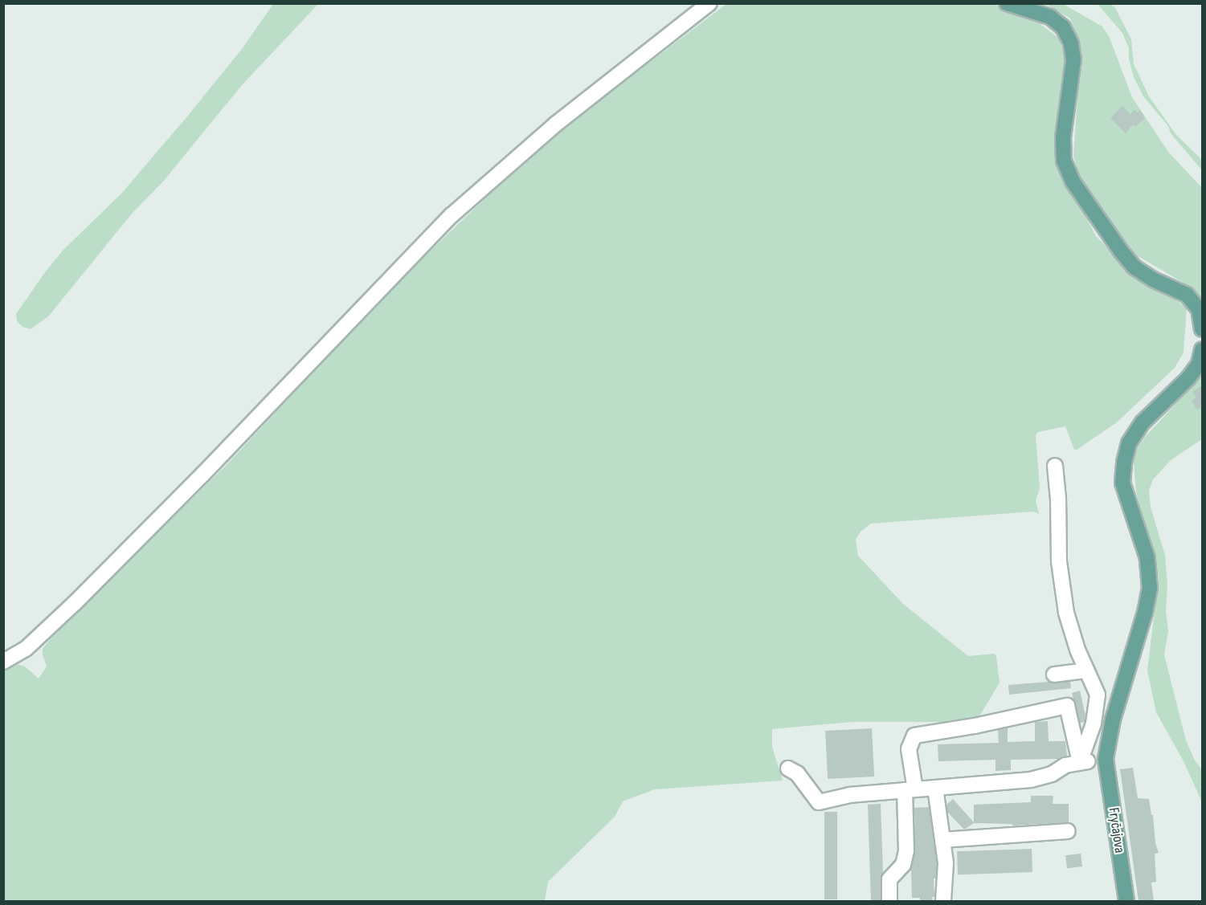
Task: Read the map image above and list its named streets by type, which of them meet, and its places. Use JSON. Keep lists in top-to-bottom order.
{
  "streets": {
    "main road": ["Fryčajova"]
  }
}
